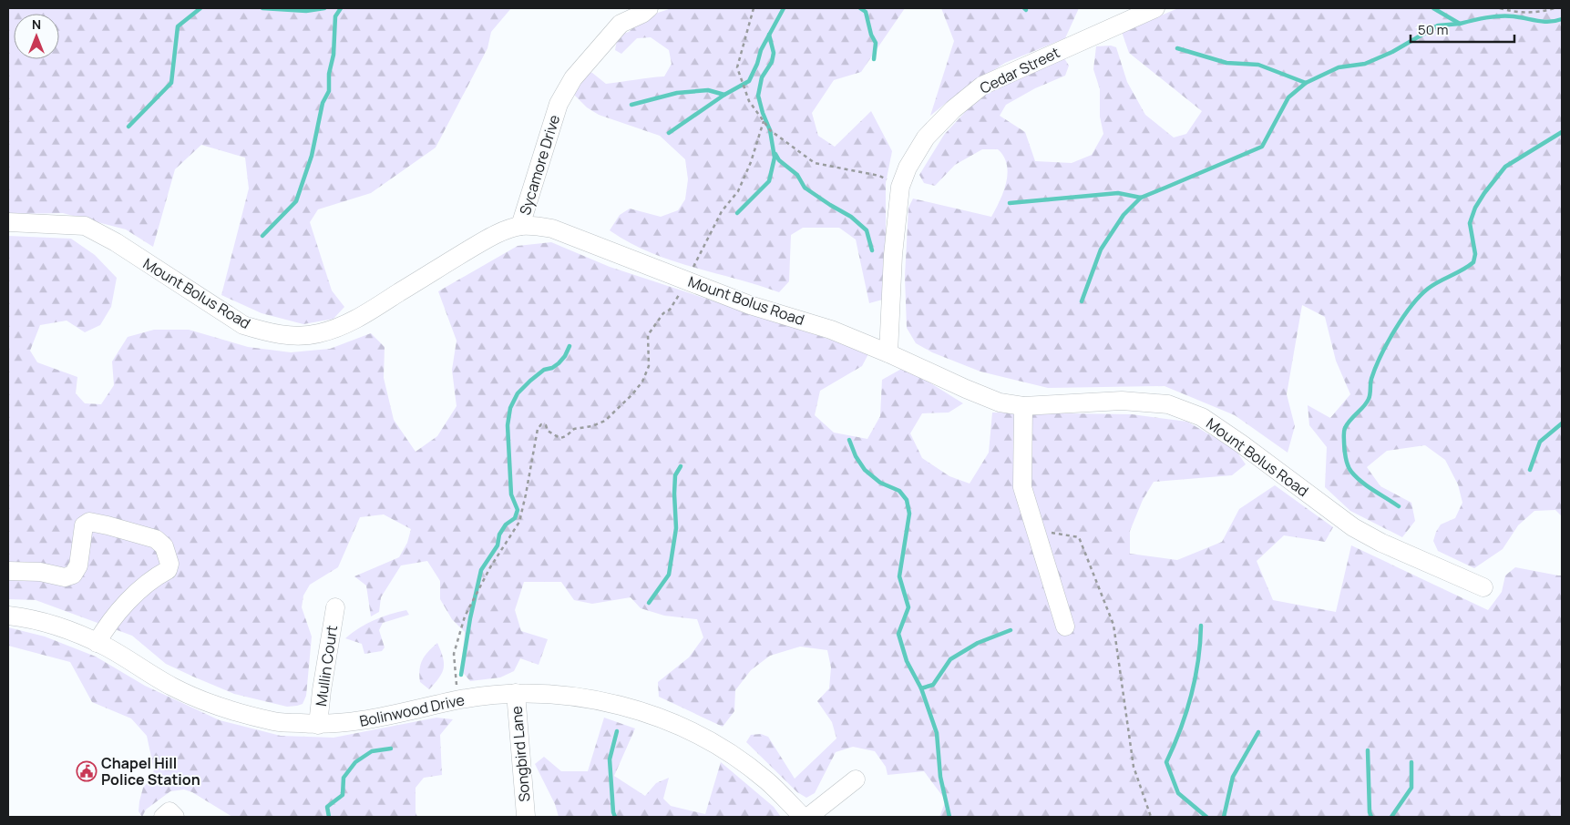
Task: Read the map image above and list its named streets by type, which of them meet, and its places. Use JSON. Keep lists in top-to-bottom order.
{
  "streets": {
    "street": [
      "Cedar Street",
      "Sycamore Drive",
      "Mount Bolus Road",
      "Mullin Court",
      "Bolinwood Drive",
      "Songbird Lane"
    ]
  },
  "crossings": [
    ["Cedar Street", "Mount Bolus Road"],
    ["Sycamore Drive", "Mount Bolus Road"],
    ["Mullin Court", "Bolinwood Drive"],
    ["Bolinwood Drive", "Songbird Lane"]
  ],
  "places": {
    "public building": ["Chapel Hill Police Station"]
  },
  "scale_bar": "50 m",
  "north": "top"
}
